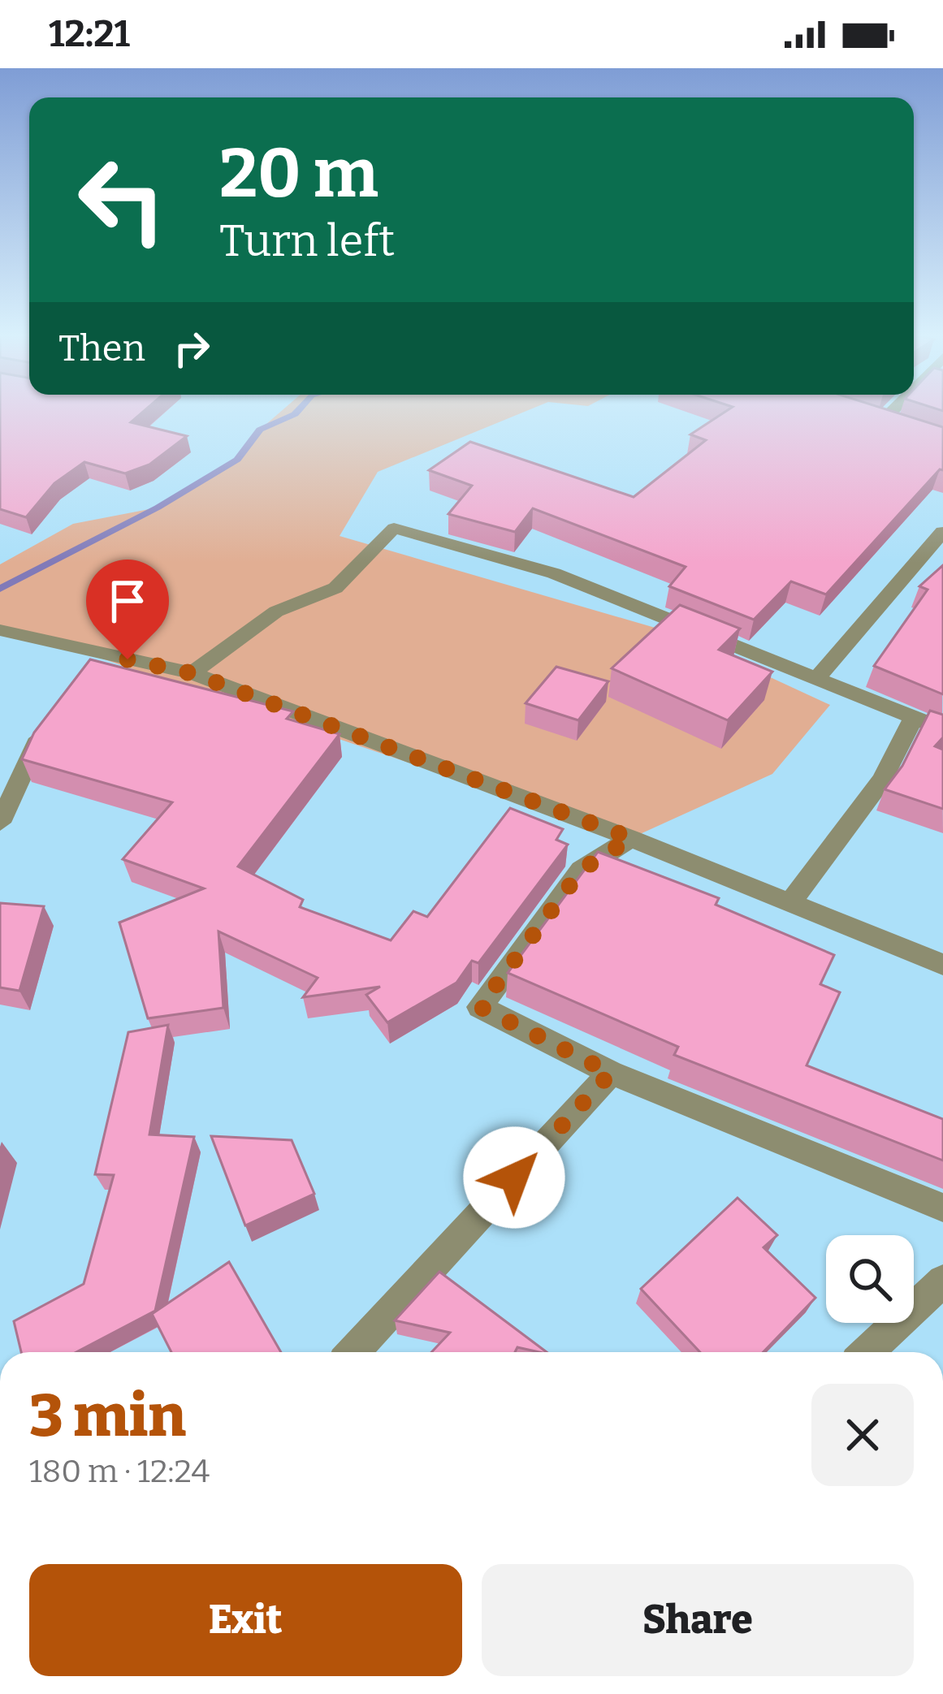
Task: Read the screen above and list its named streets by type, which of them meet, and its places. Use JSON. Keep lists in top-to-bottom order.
{
  "page": {
    "status": "12:21",
    "turn": ["20 m", "Turn left"],
    "then": "Then",
    "heading": ["3 min", "180 m · 12:24"],
    "buttons": ["Exit", "Share"]
  }
}
